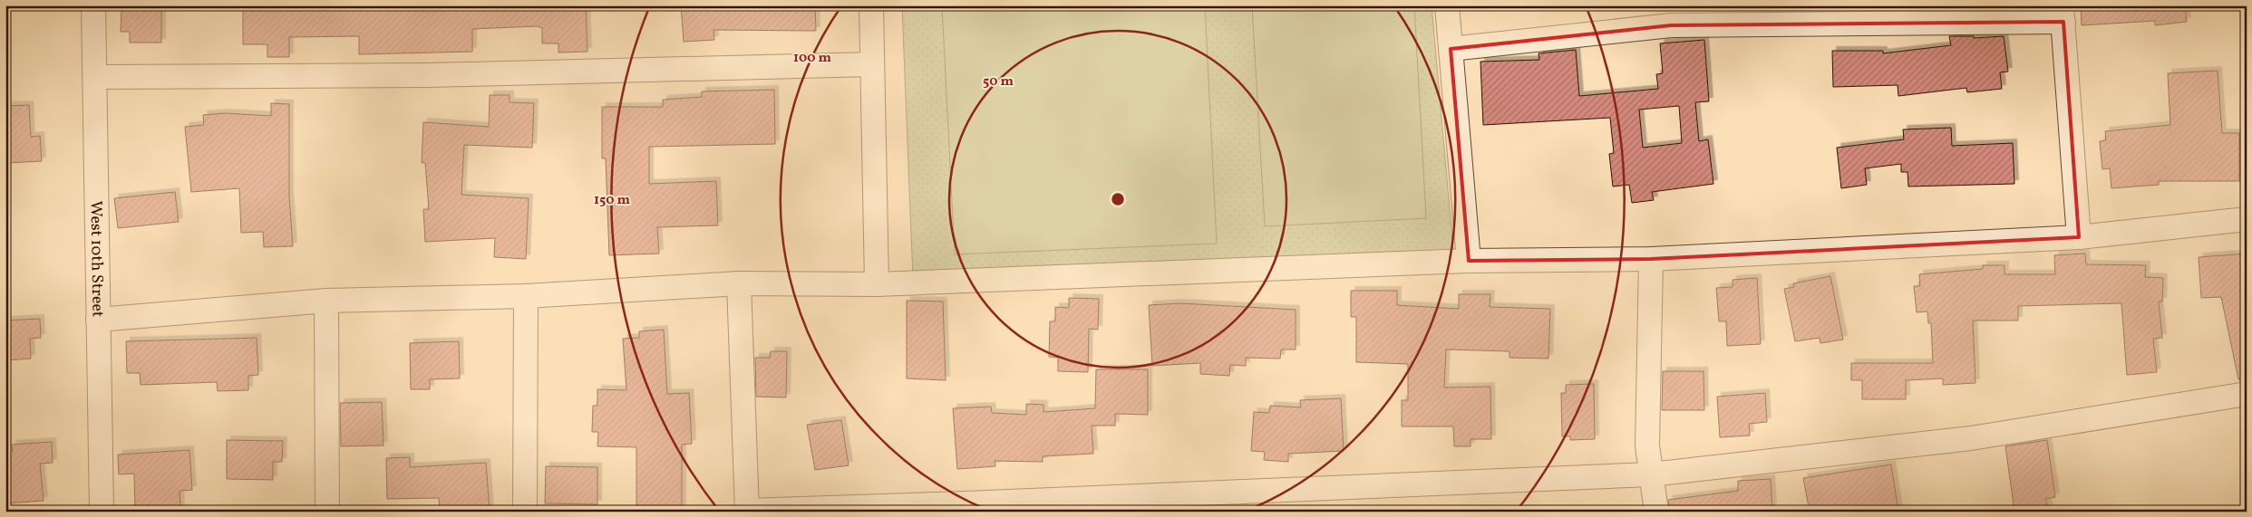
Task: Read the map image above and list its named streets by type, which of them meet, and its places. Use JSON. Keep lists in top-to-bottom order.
{
  "streets": {
    "street": ["West 10th Street"]
  },
  "rings": ["100 m", "50 m", "150 m"]
}
